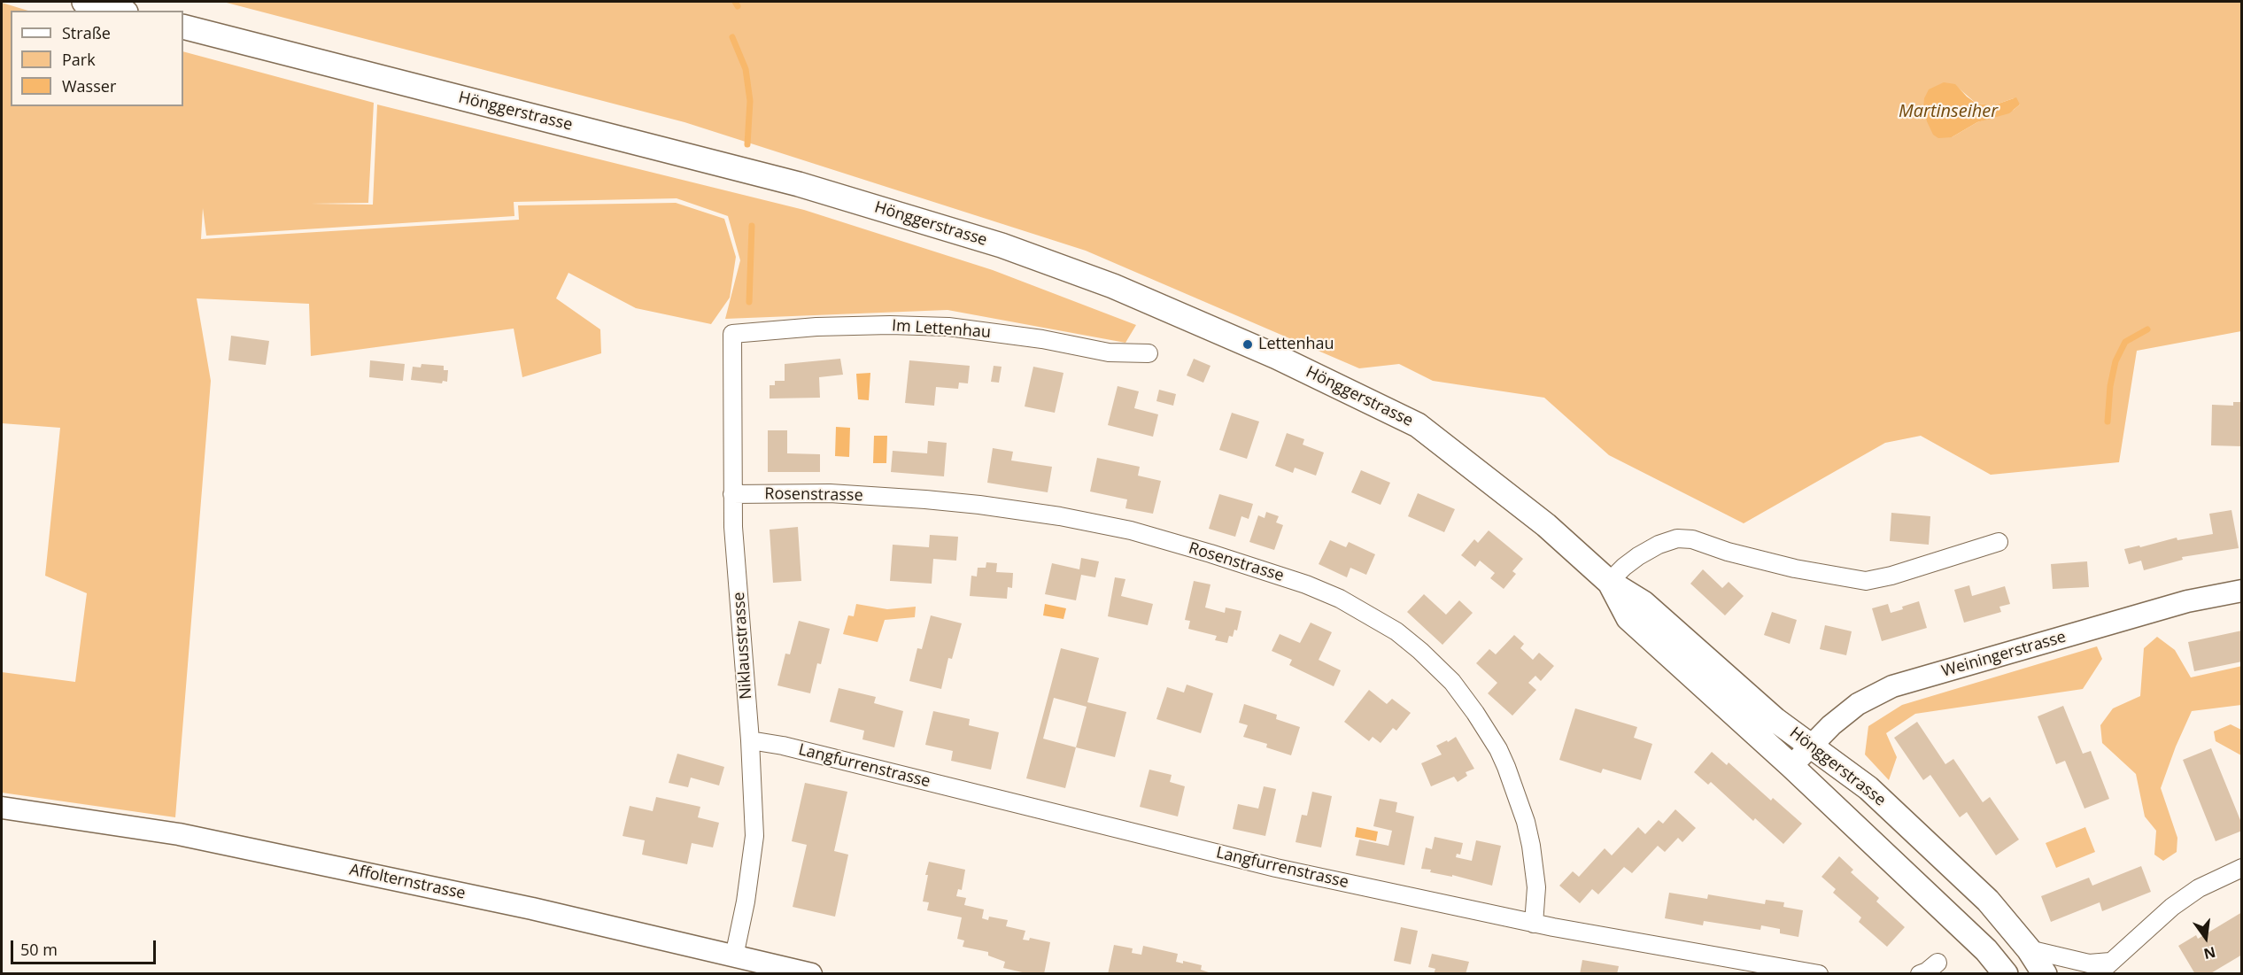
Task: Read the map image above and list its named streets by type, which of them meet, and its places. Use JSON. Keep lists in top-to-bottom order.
{
  "streets": {
    "main road": ["Hönggerstrasse"],
    "street": [
      "Im Lettenhau",
      "Rosenstrasse",
      "Niklausstrasse",
      "Weiningerstrasse",
      "Langfurrenstrasse",
      "Affolternstrasse"
    ]
  },
  "crossings": [
    ["Hönggerstrasse", "Weiningerstrasse"],
    ["Im Lettenhau", "Niklausstrasse"],
    ["Rosenstrasse", "Niklausstrasse"],
    ["Rosenstrasse", "Langfurrenstrasse"],
    ["Niklausstrasse", "Langfurrenstrasse"],
    ["Niklausstrasse", "Affolternstrasse"]
  ],
  "water": ["Martinseiher"],
  "places": ["Lettenhau"],
  "legend": ["Straße", "Park", "Wasser"],
  "scale_bar": "50 m",
  "north": "bottom"
}
